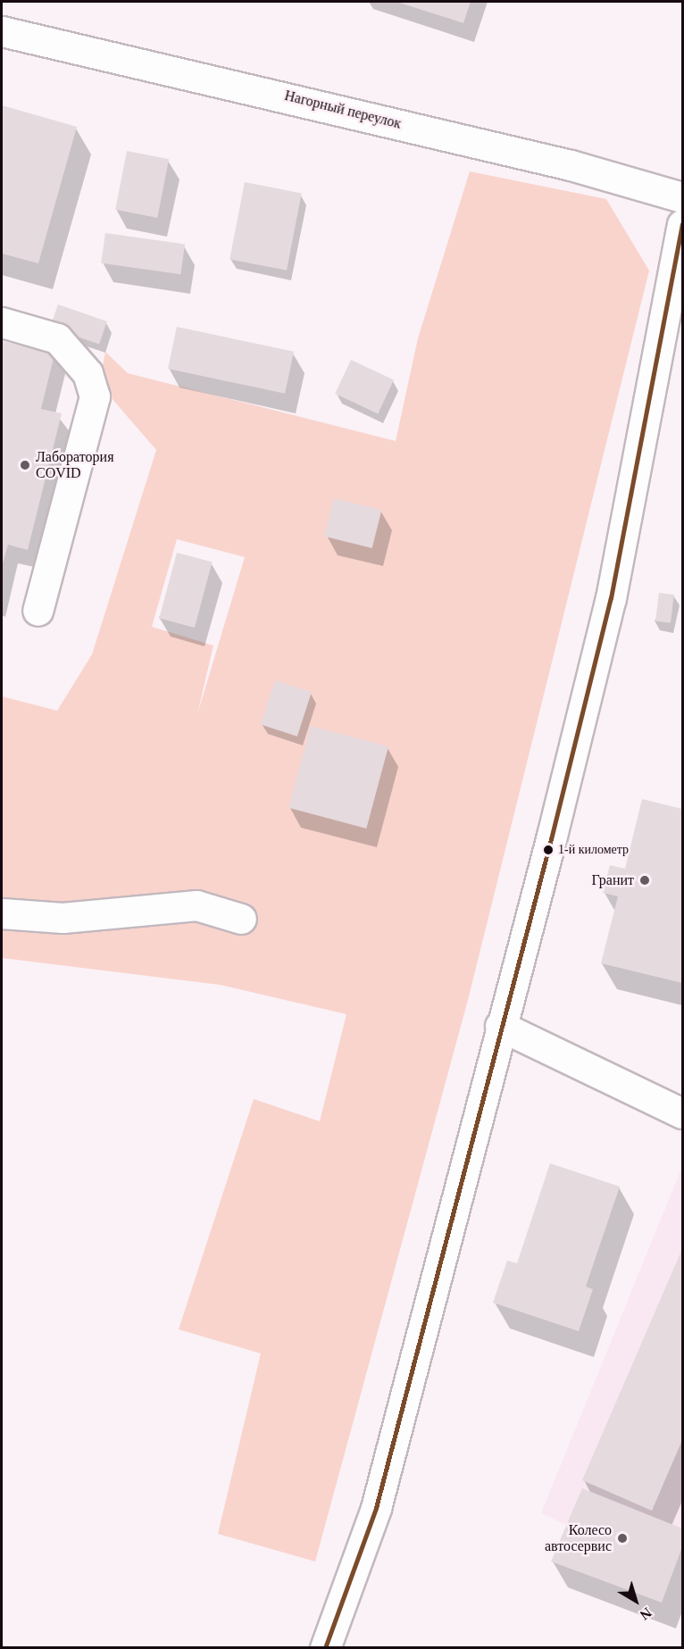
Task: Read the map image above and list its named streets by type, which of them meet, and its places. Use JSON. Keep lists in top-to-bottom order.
{
  "streets": {
    "street": ["Нагорный переулок"]
  },
  "places": [
    "Лаборатория COVID",
    "1-й километр",
    "Гранит",
    "Колесо автосервис"
  ],
  "north": "bottom right"
}
